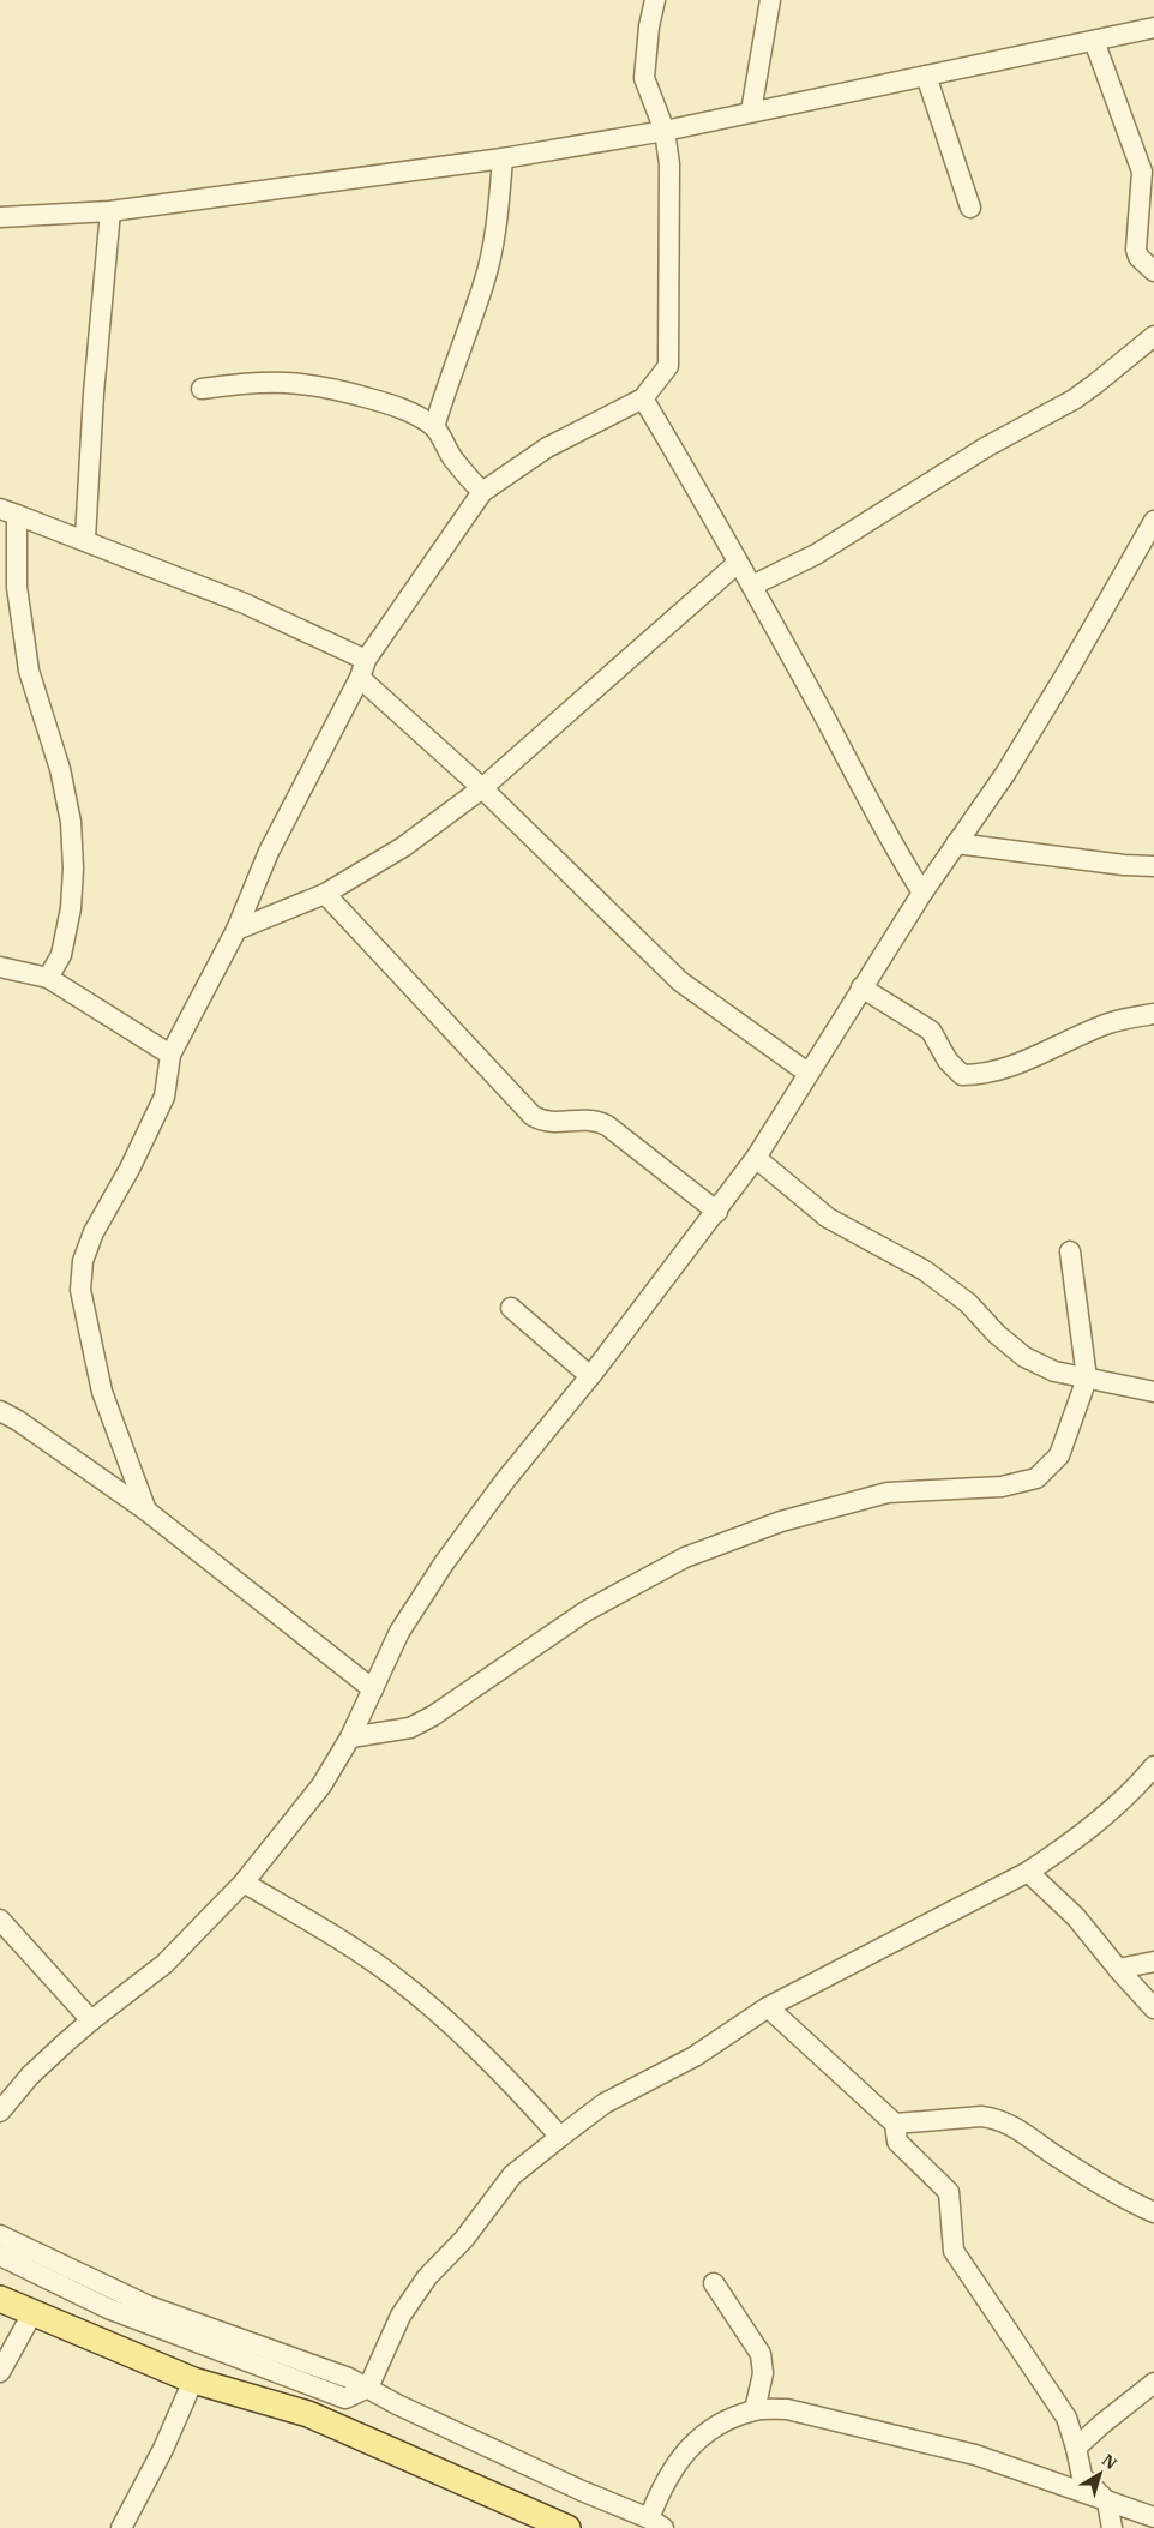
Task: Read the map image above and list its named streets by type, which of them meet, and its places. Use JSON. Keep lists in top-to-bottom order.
{
  "north": "top right"
}
